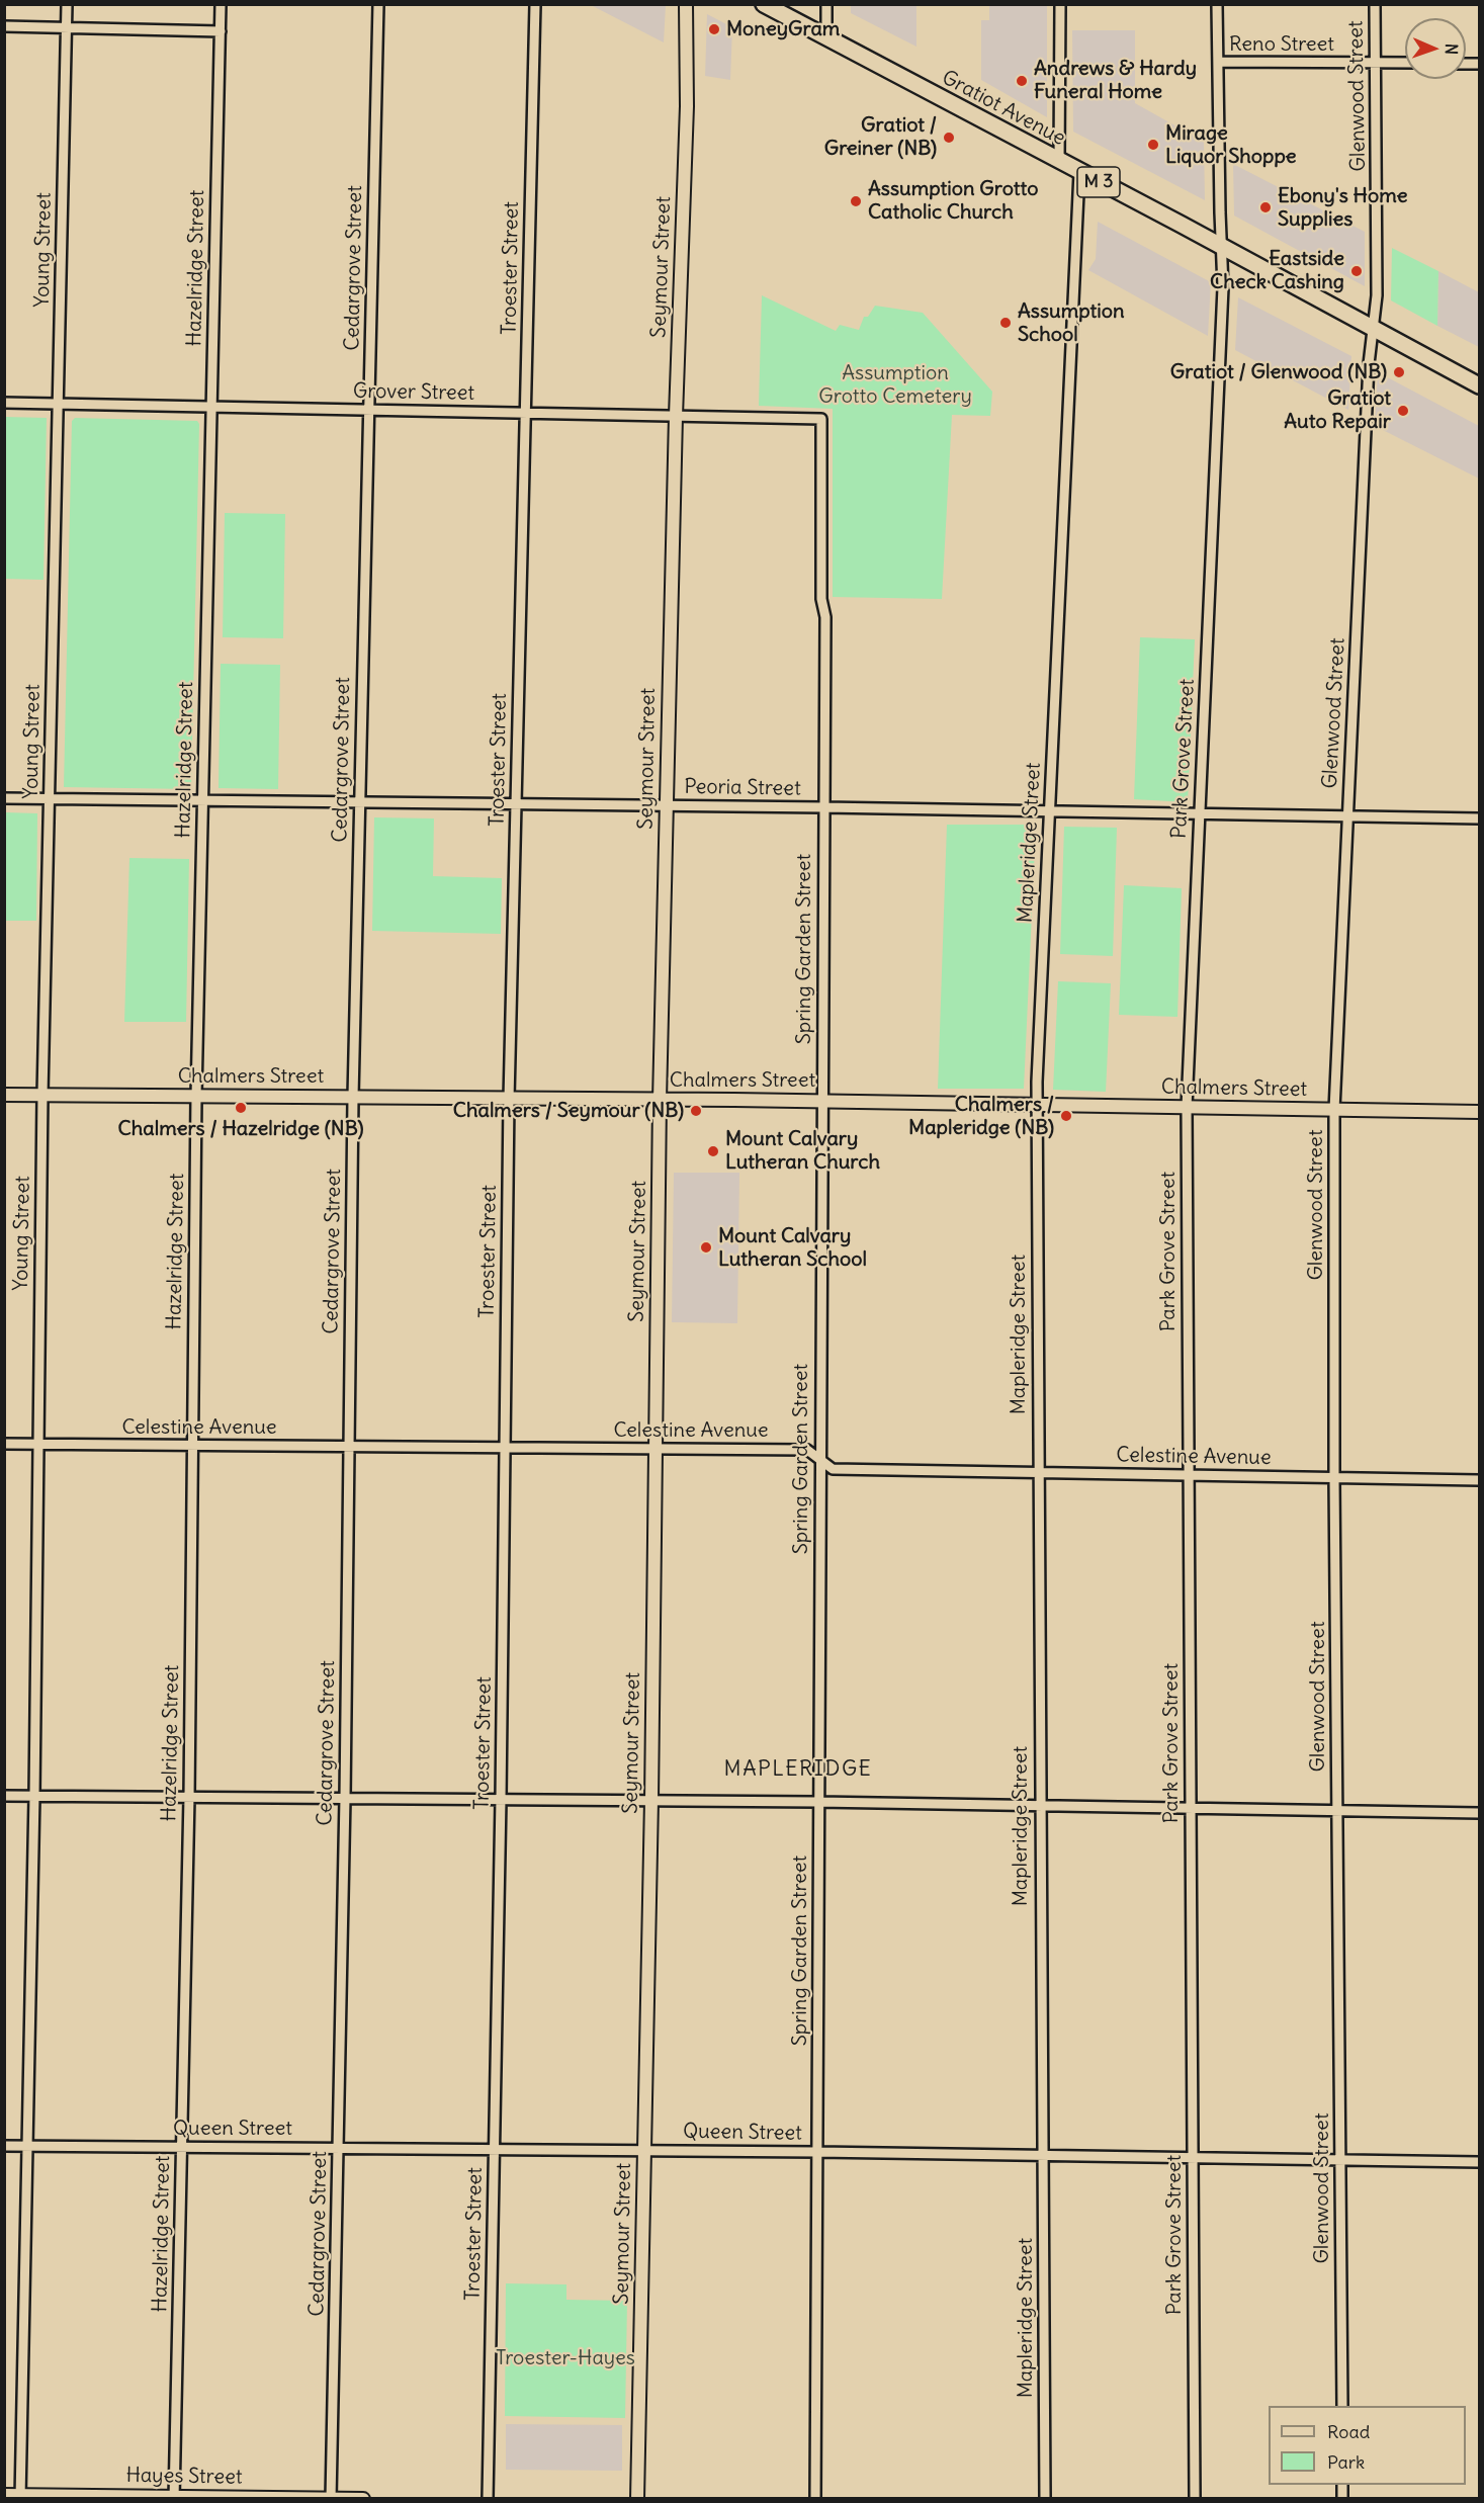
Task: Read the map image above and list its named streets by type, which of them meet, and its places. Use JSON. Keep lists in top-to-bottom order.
{
  "streets": {
    "main road": ["Gratiot Avenue", "M 3"],
    "street": [
      "Reno Street",
      "Glenwood Street",
      "Young Street",
      "Seymour Street",
      "Hazelridge Street",
      "Cedargrove Street",
      "Troester Street",
      "Grover Street",
      "Park Grove Street",
      "Peoria Street",
      "Mapleridge Street",
      "Spring Garden Street",
      "Chalmers Street",
      "Celestine Avenue",
      "Queen Street",
      "Hayes Street"
    ]
  },
  "crossings": [
    ["Reno Street", "Glenwood Street"],
    ["Reno Street", "Park Grove Street"],
    ["Glenwood Street", "Gratiot Avenue"],
    ["Glenwood Street", "Peoria Street"],
    ["Glenwood Street", "Chalmers Street"],
    ["Glenwood Street", "Celestine Avenue"],
    ["Glenwood Street", "Queen Street"],
    ["Gratiot Avenue", "Park Grove Street"],
    ["Gratiot Avenue", "Mapleridge Street"],
    ["Young Street", "Grover Street"],
    ["Young Street", "Peoria Street"],
    ["Young Street", "Chalmers Street"],
    ["Young Street", "Celestine Avenue"],
    ["Young Street", "Queen Street"],
    ["Young Street", "Hayes Street"],
    ["Seymour Street", "Grover Street"],
    ["Seymour Street", "Peoria Street"],
    ["Seymour Street", "Chalmers Street"],
    ["Seymour Street", "Celestine Avenue"],
    ["Seymour Street", "Queen Street"],
    ["Hazelridge Street", "Grover Street"],
    ["Hazelridge Street", "Peoria Street"],
    ["Hazelridge Street", "Chalmers Street"],
    ["Hazelridge Street", "Celestine Avenue"],
    ["Hazelridge Street", "Queen Street"],
    ["Hazelridge Street", "Hayes Street"],
    ["Cedargrove Street", "Grover Street"],
    ["Cedargrove Street", "Peoria Street"],
    ["Cedargrove Street", "Chalmers Street"],
    ["Cedargrove Street", "Celestine Avenue"],
    ["Cedargrove Street", "Queen Street"],
    ["Cedargrove Street", "Hayes Street"],
    ["Troester Street", "Grover Street"],
    ["Troester Street", "Peoria Street"],
    ["Troester Street", "Chalmers Street"],
    ["Troester Street", "Celestine Avenue"],
    ["Troester Street", "Queen Street"],
    ["Grover Street", "Spring Garden Street"],
    ["Park Grove Street", "Peoria Street"],
    ["Park Grove Street", "Chalmers Street"],
    ["Park Grove Street", "Celestine Avenue"],
    ["Park Grove Street", "Queen Street"],
    ["Peoria Street", "Mapleridge Street"],
    ["Peoria Street", "Spring Garden Street"],
    ["Mapleridge Street", "Chalmers Street"],
    ["Mapleridge Street", "Celestine Avenue"],
    ["Mapleridge Street", "Queen Street"],
    ["Spring Garden Street", "Chalmers Street"],
    ["Spring Garden Street", "Celestine Avenue"],
    ["Spring Garden Street", "Queen Street"]
  ],
  "districts": ["MAPLERIDGE"],
  "parks": ["Assumption Grotto Cemetery", "Troester-Hayes"],
  "places": [
    "MoneyGram",
    "Andrews & Hardy Funeral Home",
    "Gratiot / Greiner (NB)",
    "Mirage Liquor Shoppe",
    "Assumption Grotto Catholic Church",
    "Ebony's Home Supplies",
    "Eastside Check Cashing",
    "Assumption School",
    "Gratiot / Glenwood (NB)",
    "Gratiot Auto Repair",
    "Chalmers / Hazelridge (NB)",
    "Chalmers / Seymour (NB)",
    "Chalmers / Mapleridge (NB)",
    "Mount Calvary Lutheran Church",
    "Mount Calvary Lutheran School"
  ],
  "legend": ["Road", "Park"],
  "north": "right"
}
